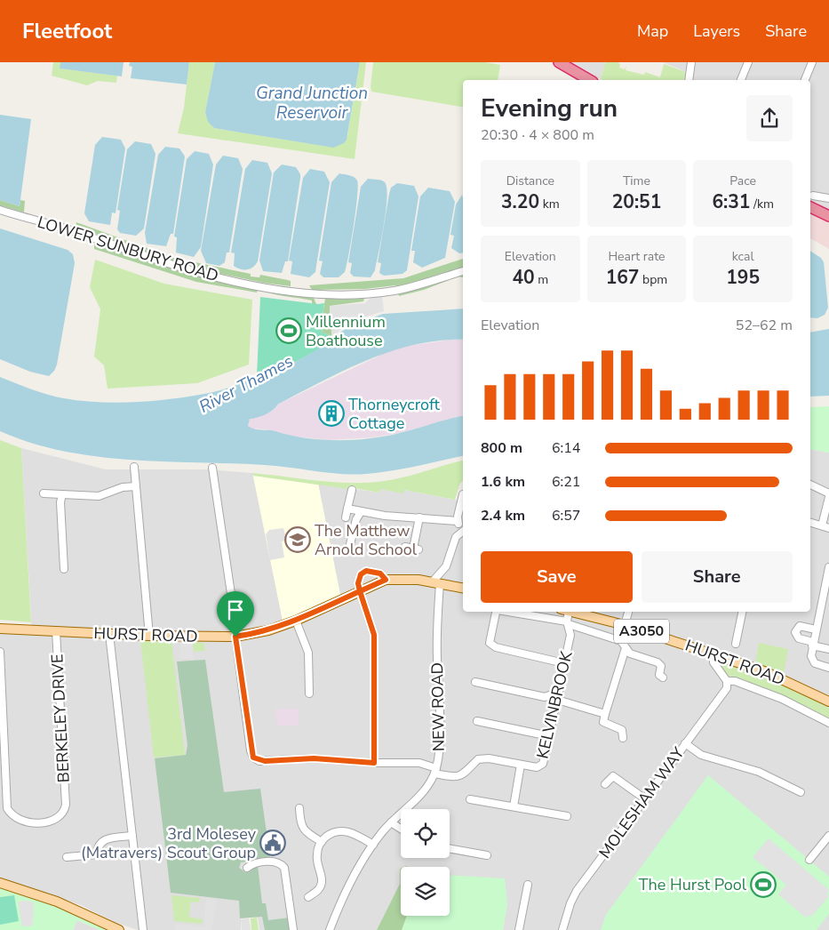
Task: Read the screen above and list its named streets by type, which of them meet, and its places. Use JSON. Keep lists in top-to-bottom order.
{
  "streets": {
    "main road": ["A3050", "HURST ROAD"],
    "street": [
      "LOWER SUNBURY ROAD",
      "KELVINBROOK",
      "NEW ROAD",
      "BERKELEY DRIVE",
      "MOLESHAM WAY"
    ]
  },
  "crossings": [
    ["HURST ROAD", "KELVINBROOK"],
    ["HURST ROAD", "NEW ROAD"],
    ["HURST ROAD", "BERKELEY DRIVE"],
    ["KELVINBROOK", "NEW ROAD"]
  ],
  "water": ["Grand Junction Reservoir", "River Thames"],
  "places": {
    "sports": ["Millennium Boathouse", "The Hurst Pool"],
    "building": ["Thorneycroft Cottage"],
    "school or university": ["The Matthew Arnold School"],
    "public building": ["3rd Molesey (Matravers) Scout Group"]
  },
  "page": {
    "header": "Fleetfoot",
    "nav": ["Map", "Layers", "Share"],
    "heading": ["Evening run", "20:30 · 4 × 800 m"],
    "stats": [
      ["Distance", "3.20 km"],
      ["Time", "20:51"],
      ["Pace", "6:31 /km"],
      ["Elevation", "40 m"],
      ["Heart rate", "167 bpm"],
      ["kcal", "195"]
    ],
    "chart": ["Elevation", "52–62 m"],
    "list": [
      {
        "name": "800 m",
        "note": "6:14"
      },
      {
        "name": "1.6 km",
        "note": "6:21"
      },
      {
        "name": "2.4 km",
        "note": "6:57"
      }
    ],
    "buttons": ["Save", "Share"]
  }
}
